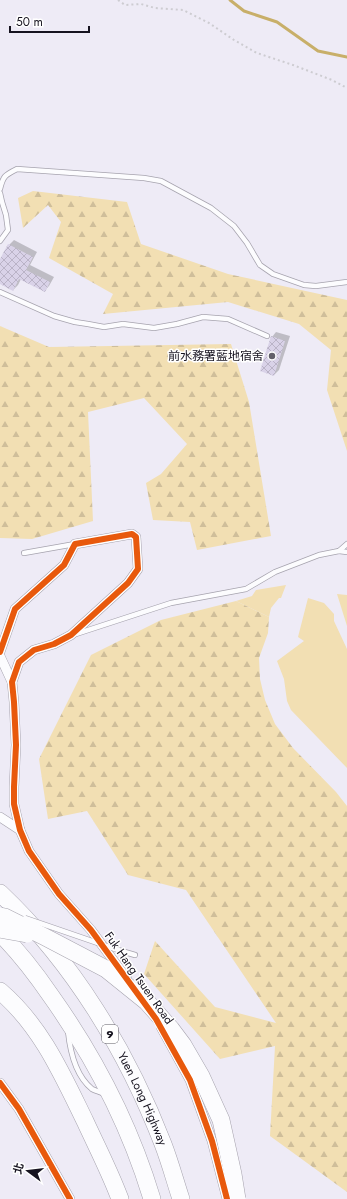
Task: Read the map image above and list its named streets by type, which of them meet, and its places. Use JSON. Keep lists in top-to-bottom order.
{
  "streets": {
    "highway": ["9", "Yuen Long Highway"],
    "street": ["Fuk Hang Tsuen Road"]
  },
  "places": ["前水務署藍地宿舍"],
  "scale_bar": "50 m",
  "north": "left"
}
